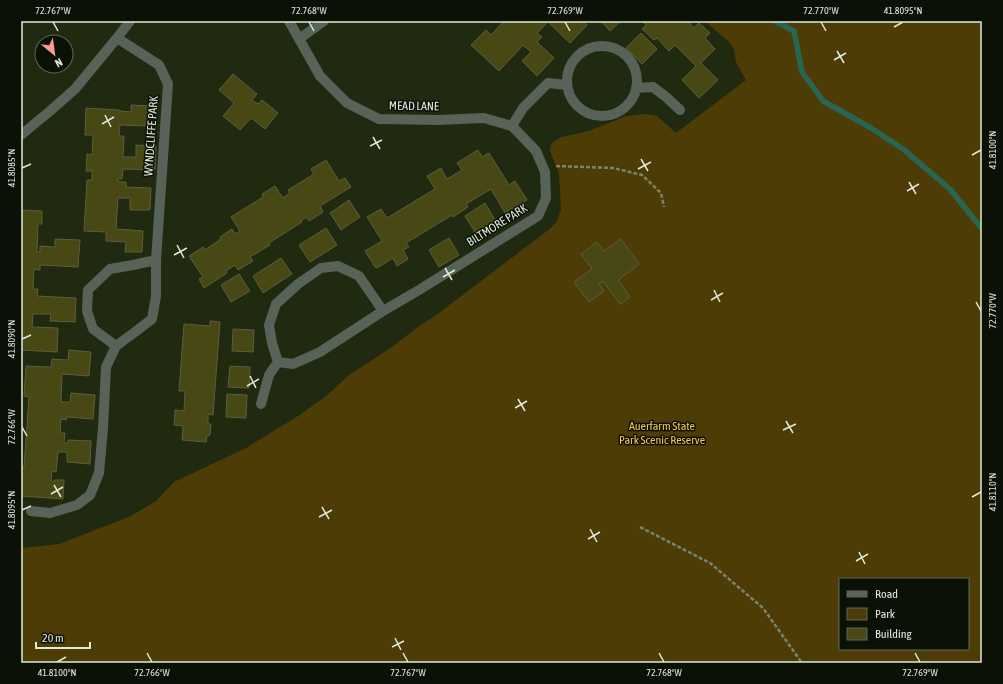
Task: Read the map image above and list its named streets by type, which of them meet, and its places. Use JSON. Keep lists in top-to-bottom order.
{
  "streets": {
    "street": ["MEAD LANE", "WYNDCLIFFE PARK", "BILTMORE PARK"]
  },
  "crossings": [
    ["MEAD LANE", "BILTMORE PARK"]
  ],
  "parks": ["Auerfarm State Park Scenic Reserve"],
  "legend": ["Road", "Park", "Building"],
  "scale_bar": "20 m",
  "north": "bottom right",
  "coordinates": [
    "72.767°W",
    "72.768°W",
    "72.769°W",
    "72.770°W",
    "41.8095°N",
    "41.8100°N",
    "41.8085°N",
    "41.8090°N",
    "72.766°W",
    "41.8110°N"
  ]
}
